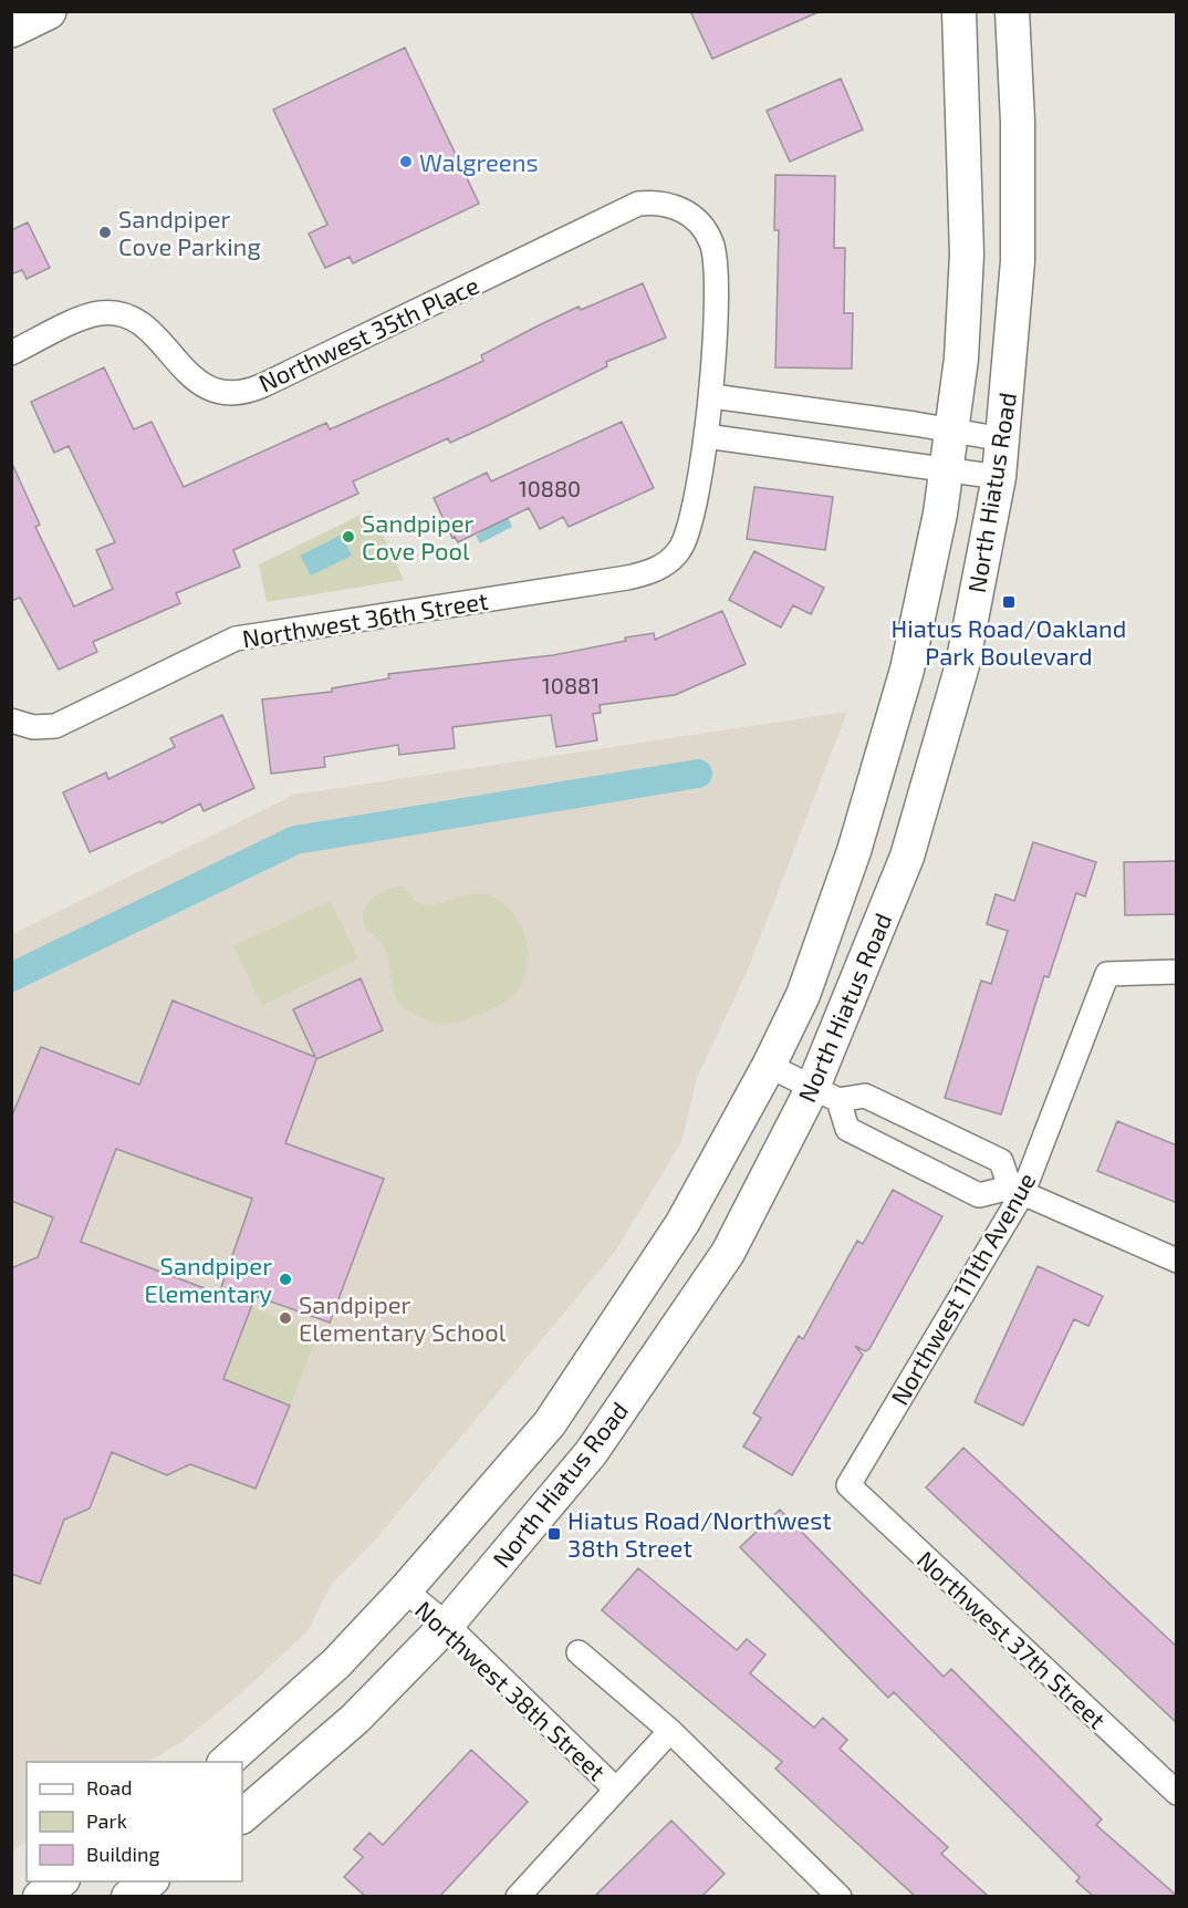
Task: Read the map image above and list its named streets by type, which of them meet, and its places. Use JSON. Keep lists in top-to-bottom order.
{
  "streets": {
    "main road": ["North Hiatus Road"],
    "street": [
      "Northwest 35th Place",
      "Northwest 36th Street",
      "Northwest 111th Avenue",
      "Northwest 37th Street",
      "Northwest 38th Street"
    ]
  },
  "crossings": [
    ["North Hiatus Road", "Northwest 38th Street"],
    ["Northwest 111th Avenue", "Northwest 37th Street"]
  ],
  "places": {
    "other": [
      "Walgreens",
      "Sandpiper Cove Parking",
      "Sandpiper Cove Pool",
      "Sandpiper Elementary",
      "Sandpiper Elementary School"
    ],
    "transit": ["Hiatus Road/Oakland Park Boulevard", "Hiatus Road/Northwest 38th Street"]
  },
  "house_numbers": ["10880", "10881"],
  "legend": ["Road", "Park", "Building"]
}
